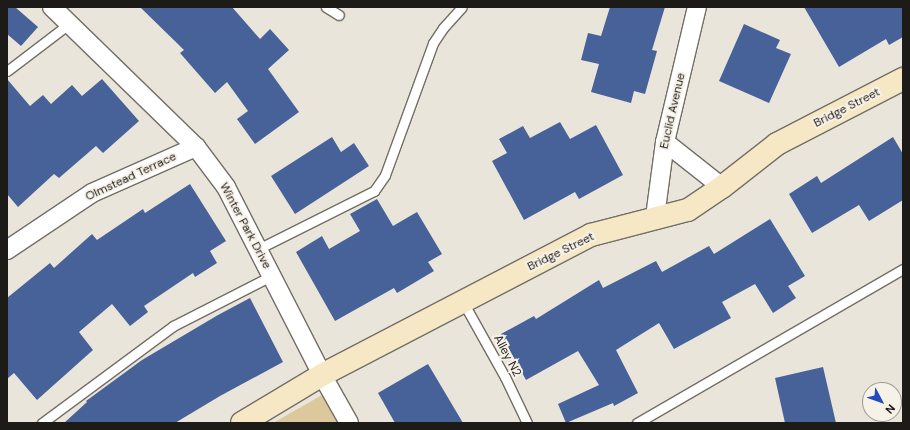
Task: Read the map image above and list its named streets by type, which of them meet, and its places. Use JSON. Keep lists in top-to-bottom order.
{
  "streets": {
    "street": [
      "Bridge Street",
      "Euclid Avenue",
      "Olmstead Terrace",
      "Winter Park Drive"
    ],
    "lane": ["Alley N2"]
  },
  "crossings": [
    ["Bridge Street", "Euclid Avenue"],
    ["Bridge Street", "Winter Park Drive"],
    ["Bridge Street", "Alley N2"],
    ["Olmstead Terrace", "Winter Park Drive"]
  ],
  "north": "bottom right"
}
